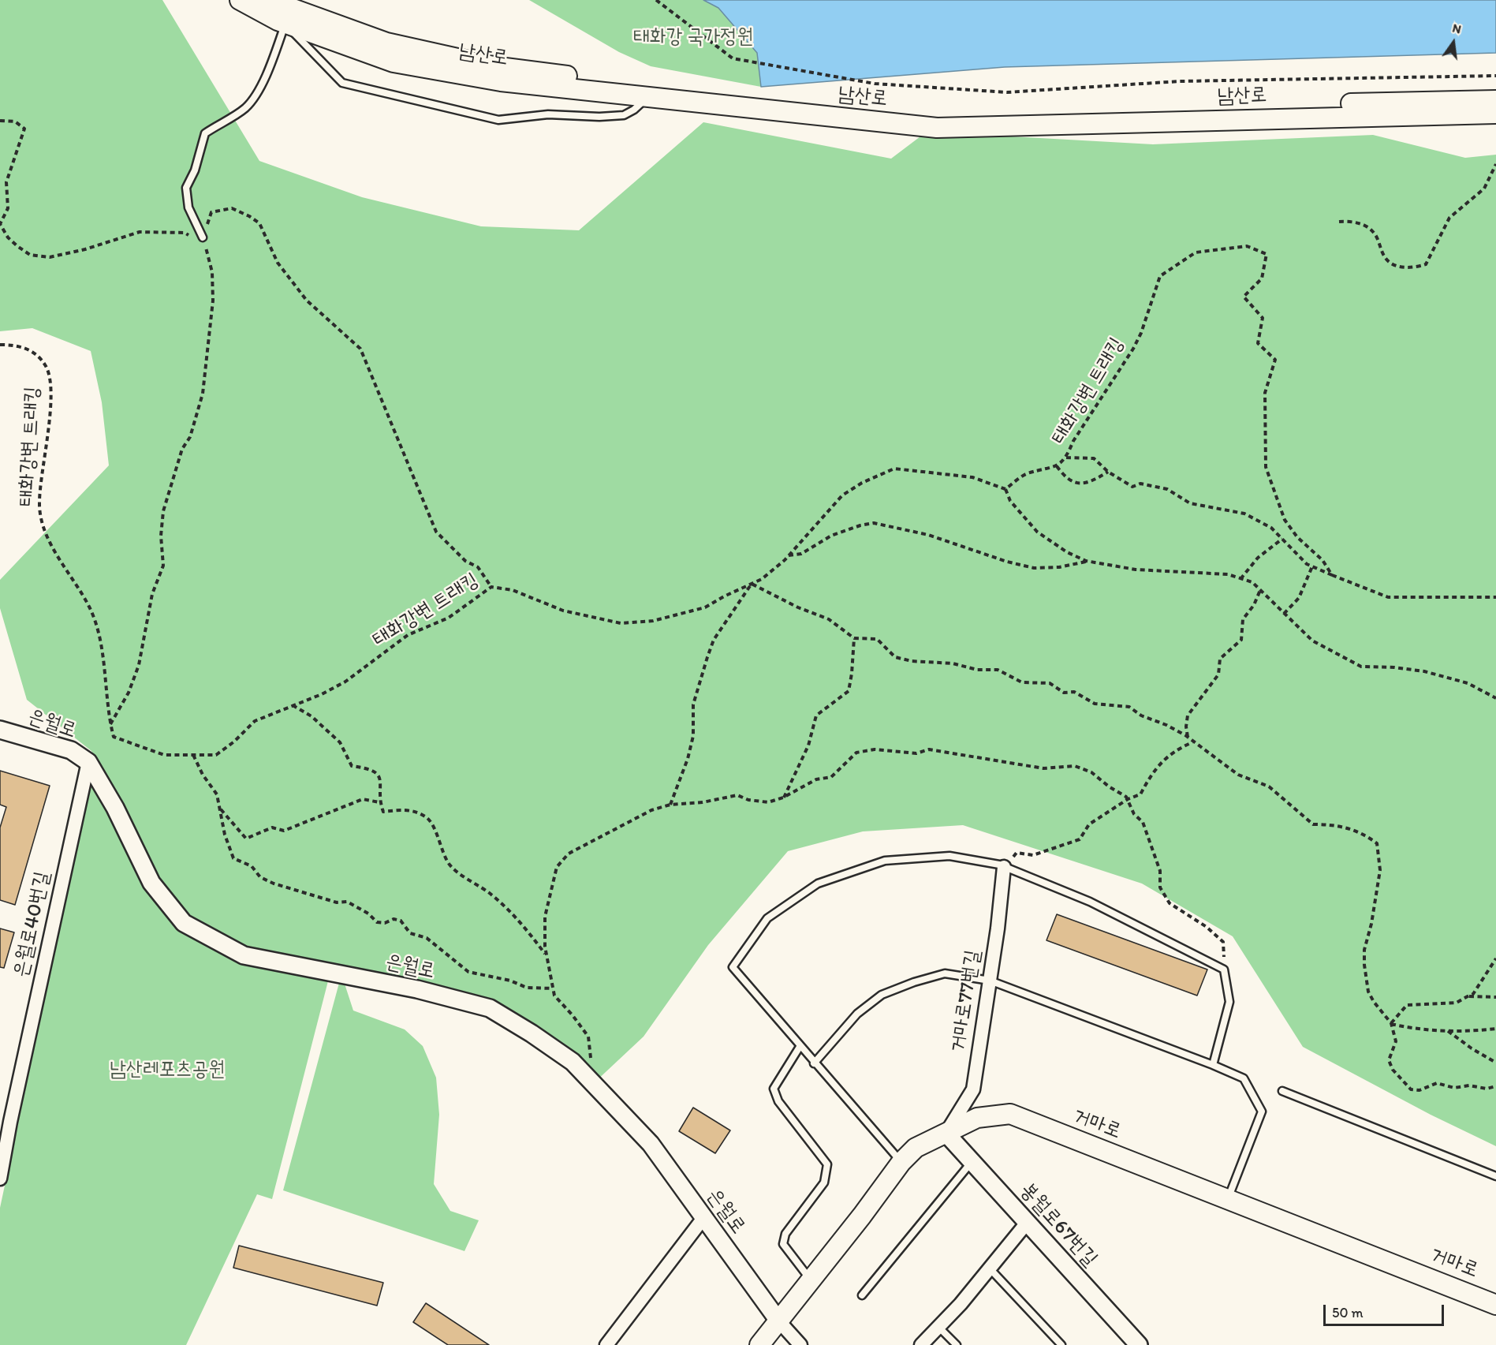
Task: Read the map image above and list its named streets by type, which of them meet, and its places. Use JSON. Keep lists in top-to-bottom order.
{
  "streets": {
    "main road": ["남산로", "거마로"],
    "street": [
      "은월로",
      "은월로40번길",
      "거마로77번길",
      "봉월로67번길"
    ],
    "path": ["태화강변 트래킹"]
  },
  "crossings": [
    ["은월로", "은월로40번길"],
    ["은월로", "거마로"],
    ["거마로77번길", "거마로"],
    ["거마로77번길", "봉월로67번길"],
    ["거마로", "봉월로67번길"]
  ],
  "parks": ["태화강 국가정원", "남산레포츠공원"],
  "scale_bar": "50 m",
  "north": "top"
}
